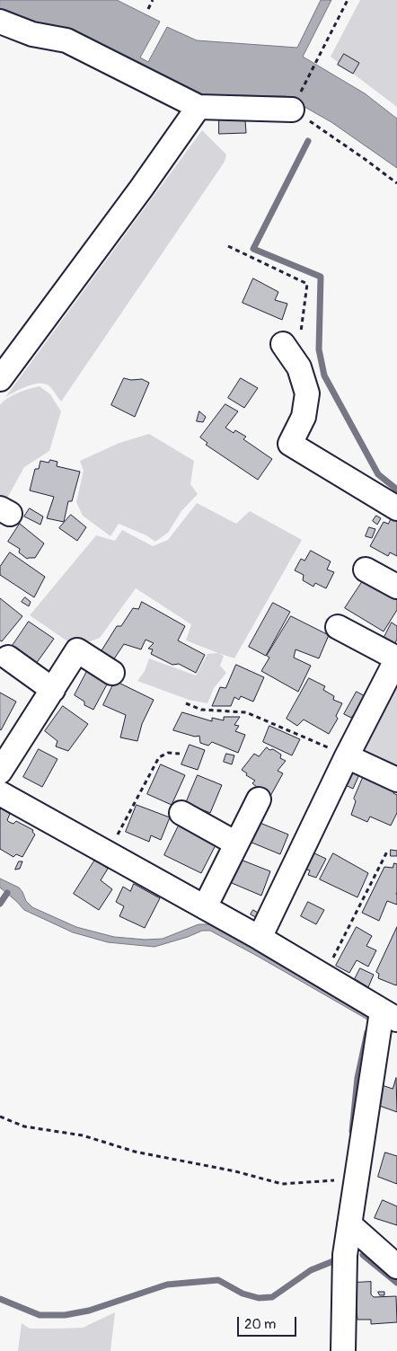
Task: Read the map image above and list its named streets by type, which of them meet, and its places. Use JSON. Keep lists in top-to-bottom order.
{
  "scale_bar": "20 m"
}
